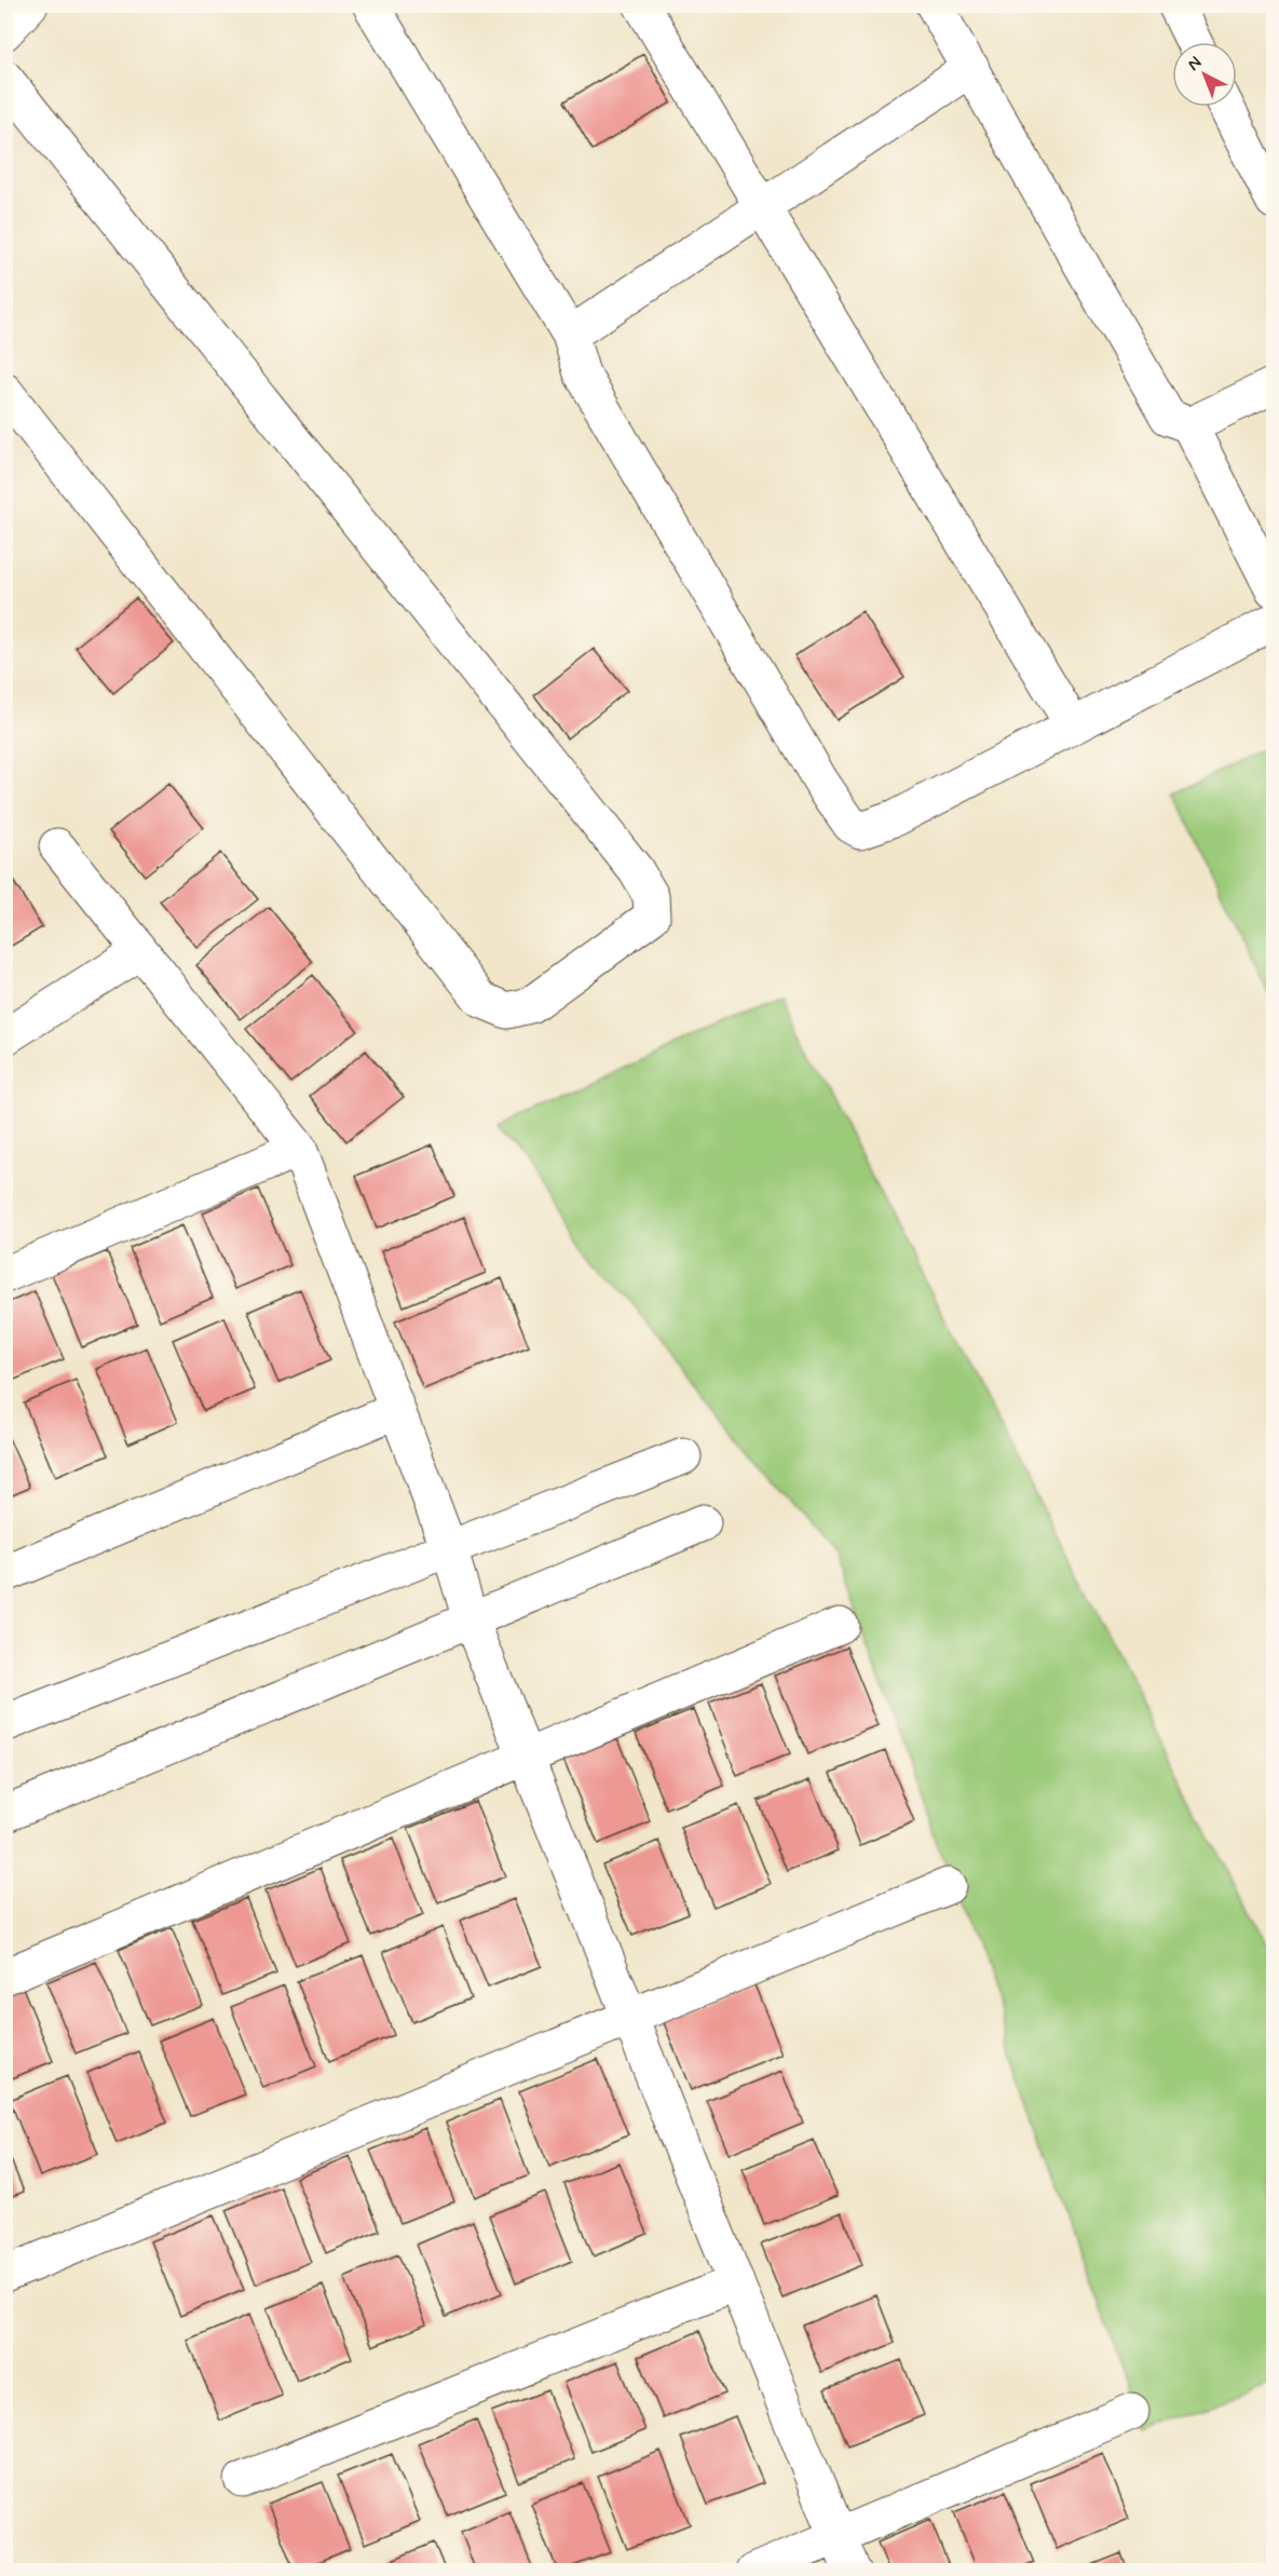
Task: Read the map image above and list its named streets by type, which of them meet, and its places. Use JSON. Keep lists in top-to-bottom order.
{
  "north": "top left"
}
